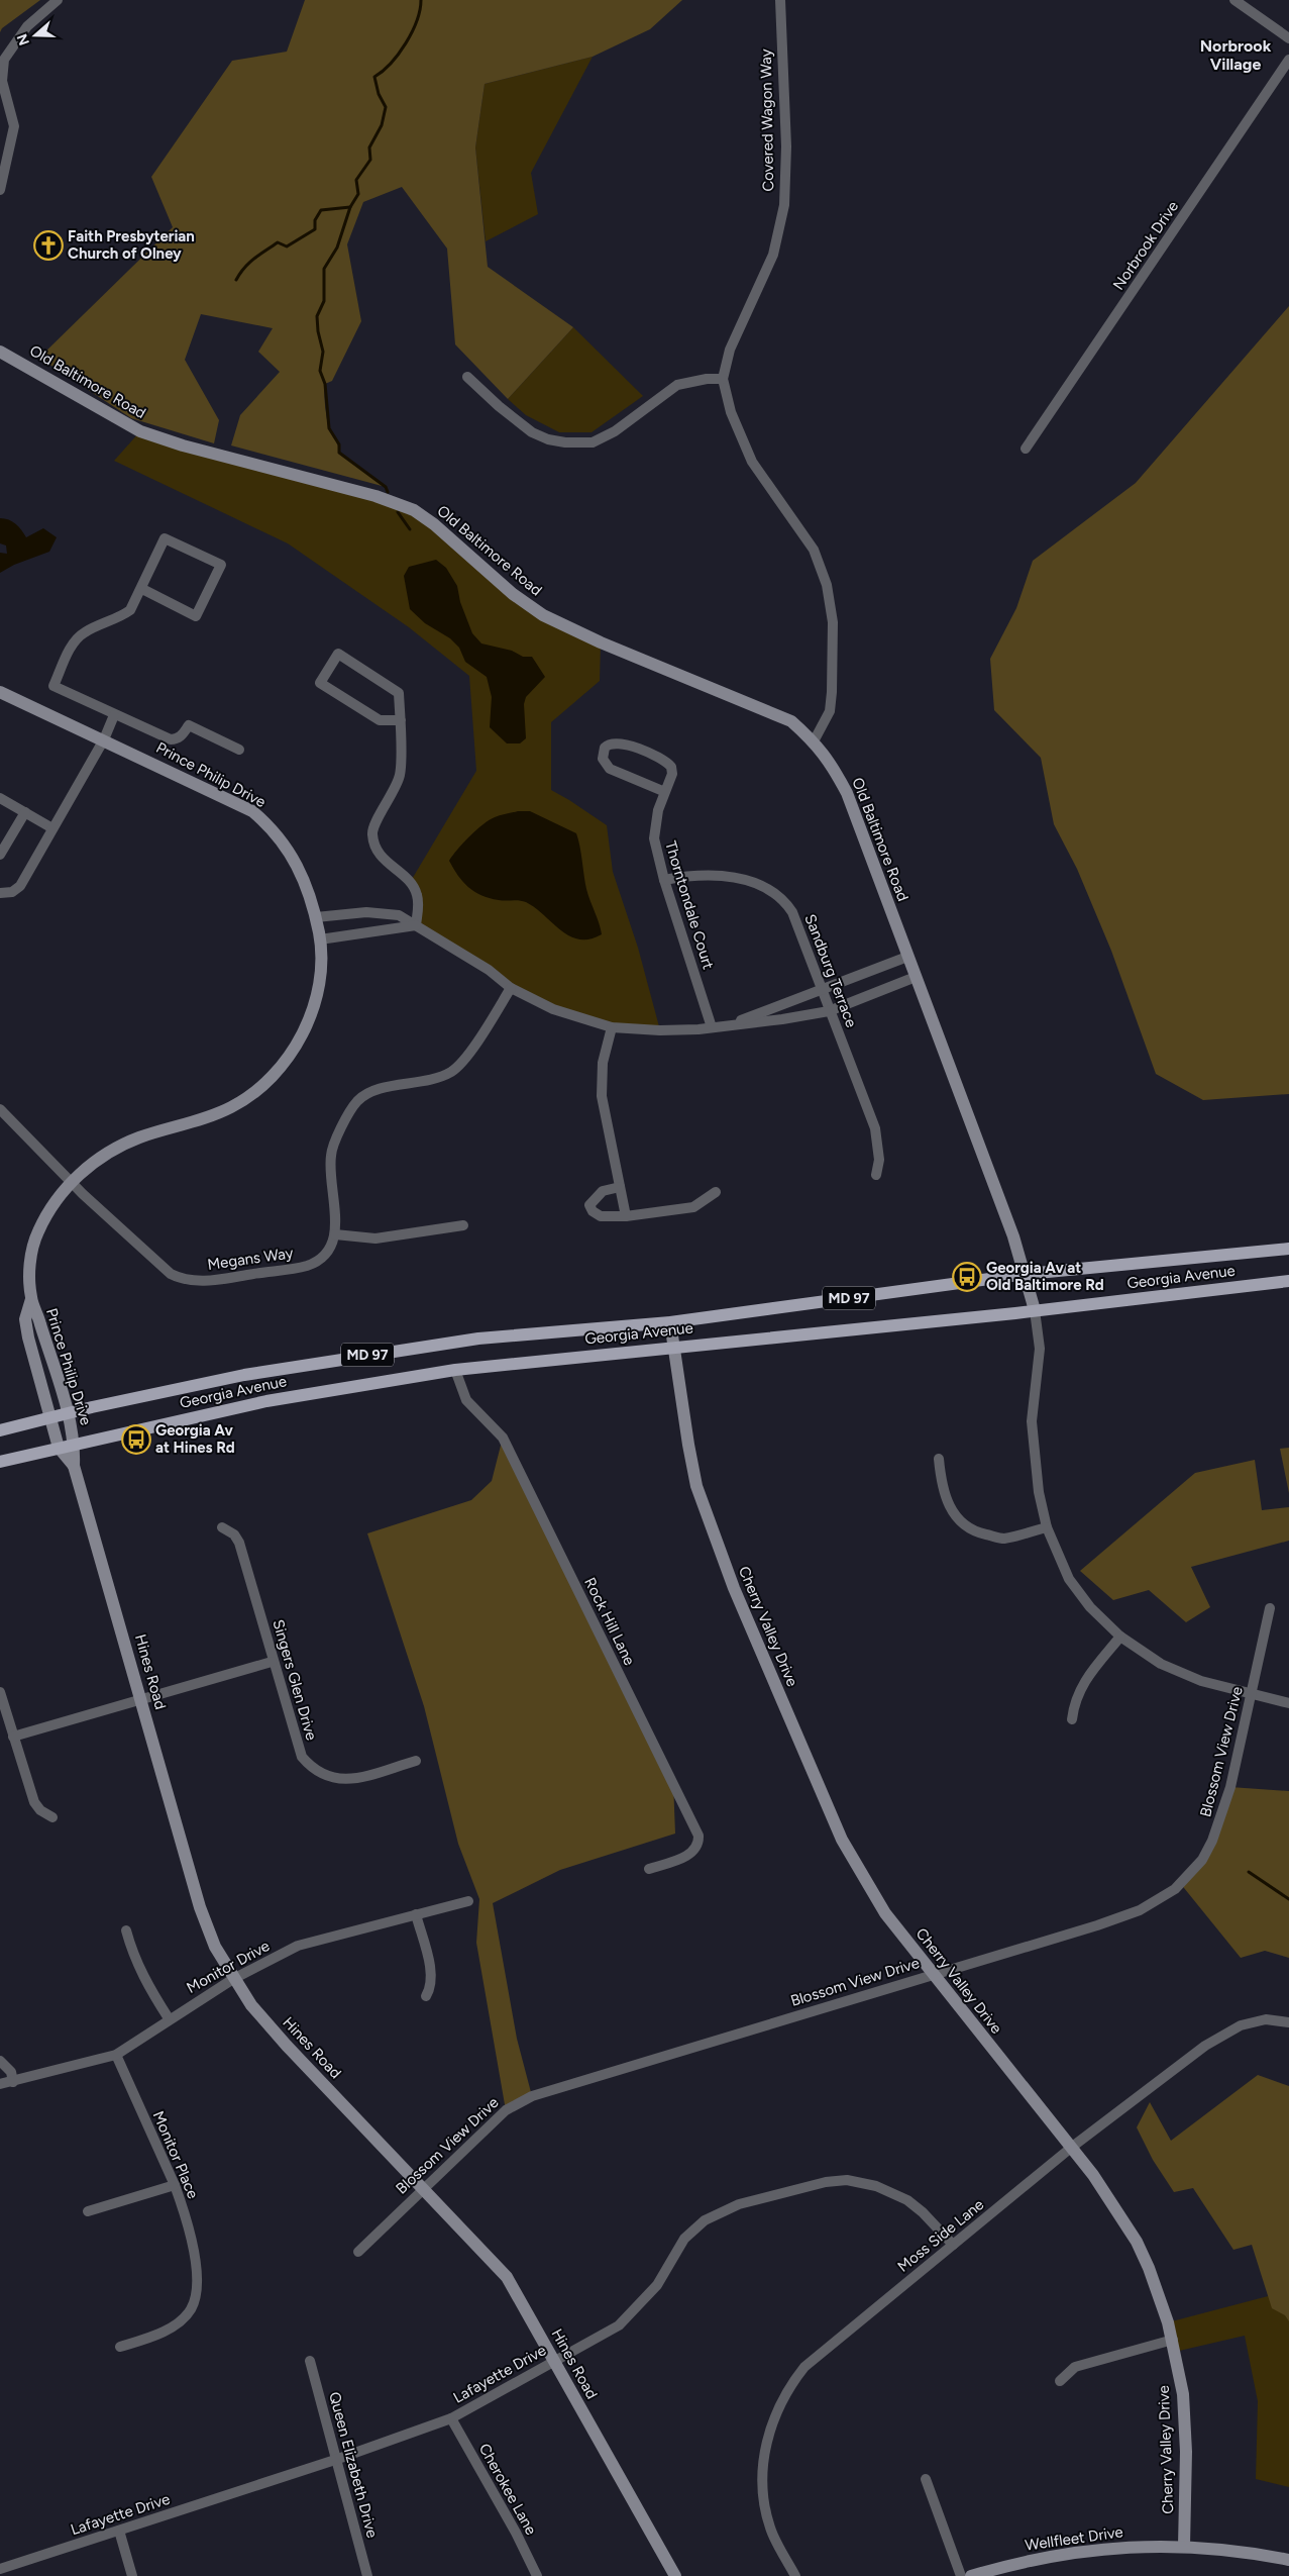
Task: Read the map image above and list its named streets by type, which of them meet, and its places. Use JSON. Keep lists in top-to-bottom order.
{
  "streets": {
    "main road": ["Georgia Avenue", "MD 97"],
    "street": [
      "Covered Wagon Way",
      "Norbrook Drive",
      "Old Baltimore Road",
      "Prince Philip Drive",
      "Thorntondale Court",
      "Sandburg Terrace",
      "Megans Way",
      "Rock Hill Lane",
      "Cherry Valley Drive",
      "Hines Road",
      "Singers Glen Drive",
      "Blossom View Drive",
      "Monitor Drive",
      "Monitor Place",
      "Moss Side Lane",
      "Lafayette Drive",
      "Queen Elizabeth Drive",
      "Cherokee Lane",
      "Wellfleet Drive"
    ]
  },
  "crossings": [
    ["Covered Wagon Way", "Old Baltimore Road"],
    ["Old Baltimore Road", "Georgia Avenue"],
    ["Old Baltimore Road", "Blossom View Drive"],
    ["Prince Philip Drive", "Megans Way"],
    ["Prince Philip Drive", "Georgia Avenue"],
    ["Prince Philip Drive", "Hines Road"],
    ["Thorntondale Court", "Sandburg Terrace"],
    ["Georgia Avenue", "Rock Hill Lane"],
    ["Georgia Avenue", "Cherry Valley Drive"],
    ["Georgia Avenue", "Hines Road"],
    ["Cherry Valley Drive", "Blossom View Drive"],
    ["Cherry Valley Drive", "Moss Side Lane"],
    ["Cherry Valley Drive", "Wellfleet Drive"],
    ["Hines Road", "Blossom View Drive"],
    ["Hines Road", "Monitor Drive"],
    ["Hines Road", "Lafayette Drive"],
    ["Monitor Drive", "Monitor Place"],
    ["Moss Side Lane", "Lafayette Drive"],
    ["Lafayette Drive", "Queen Elizabeth Drive"],
    ["Lafayette Drive", "Cherokee Lane"]
  ],
  "districts": ["Norbrook Village"],
  "places": {
    "church": ["Faith Presbyterian Church of Olney"],
    "bus stop": ["Georgia Av at Old Baltimore Rd", "Georgia Av at Hines Rd"]
  },
  "north": "left"
}
